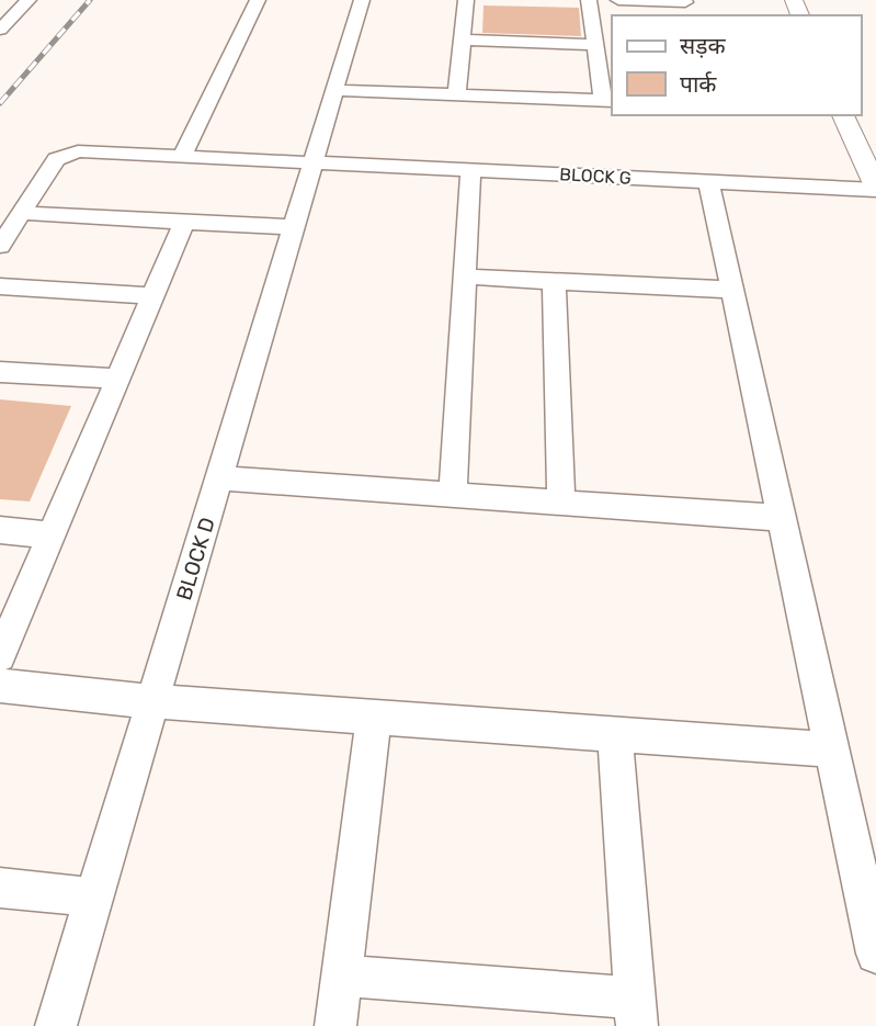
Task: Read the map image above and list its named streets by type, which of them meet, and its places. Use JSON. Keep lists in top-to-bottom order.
{
  "streets": {
    "street": ["BLOCK G", "BLOCK D"]
  },
  "crossings": [
    ["BLOCK G", "BLOCK D"]
  ],
  "legend": ["सड़क", "पार्क"]
}
